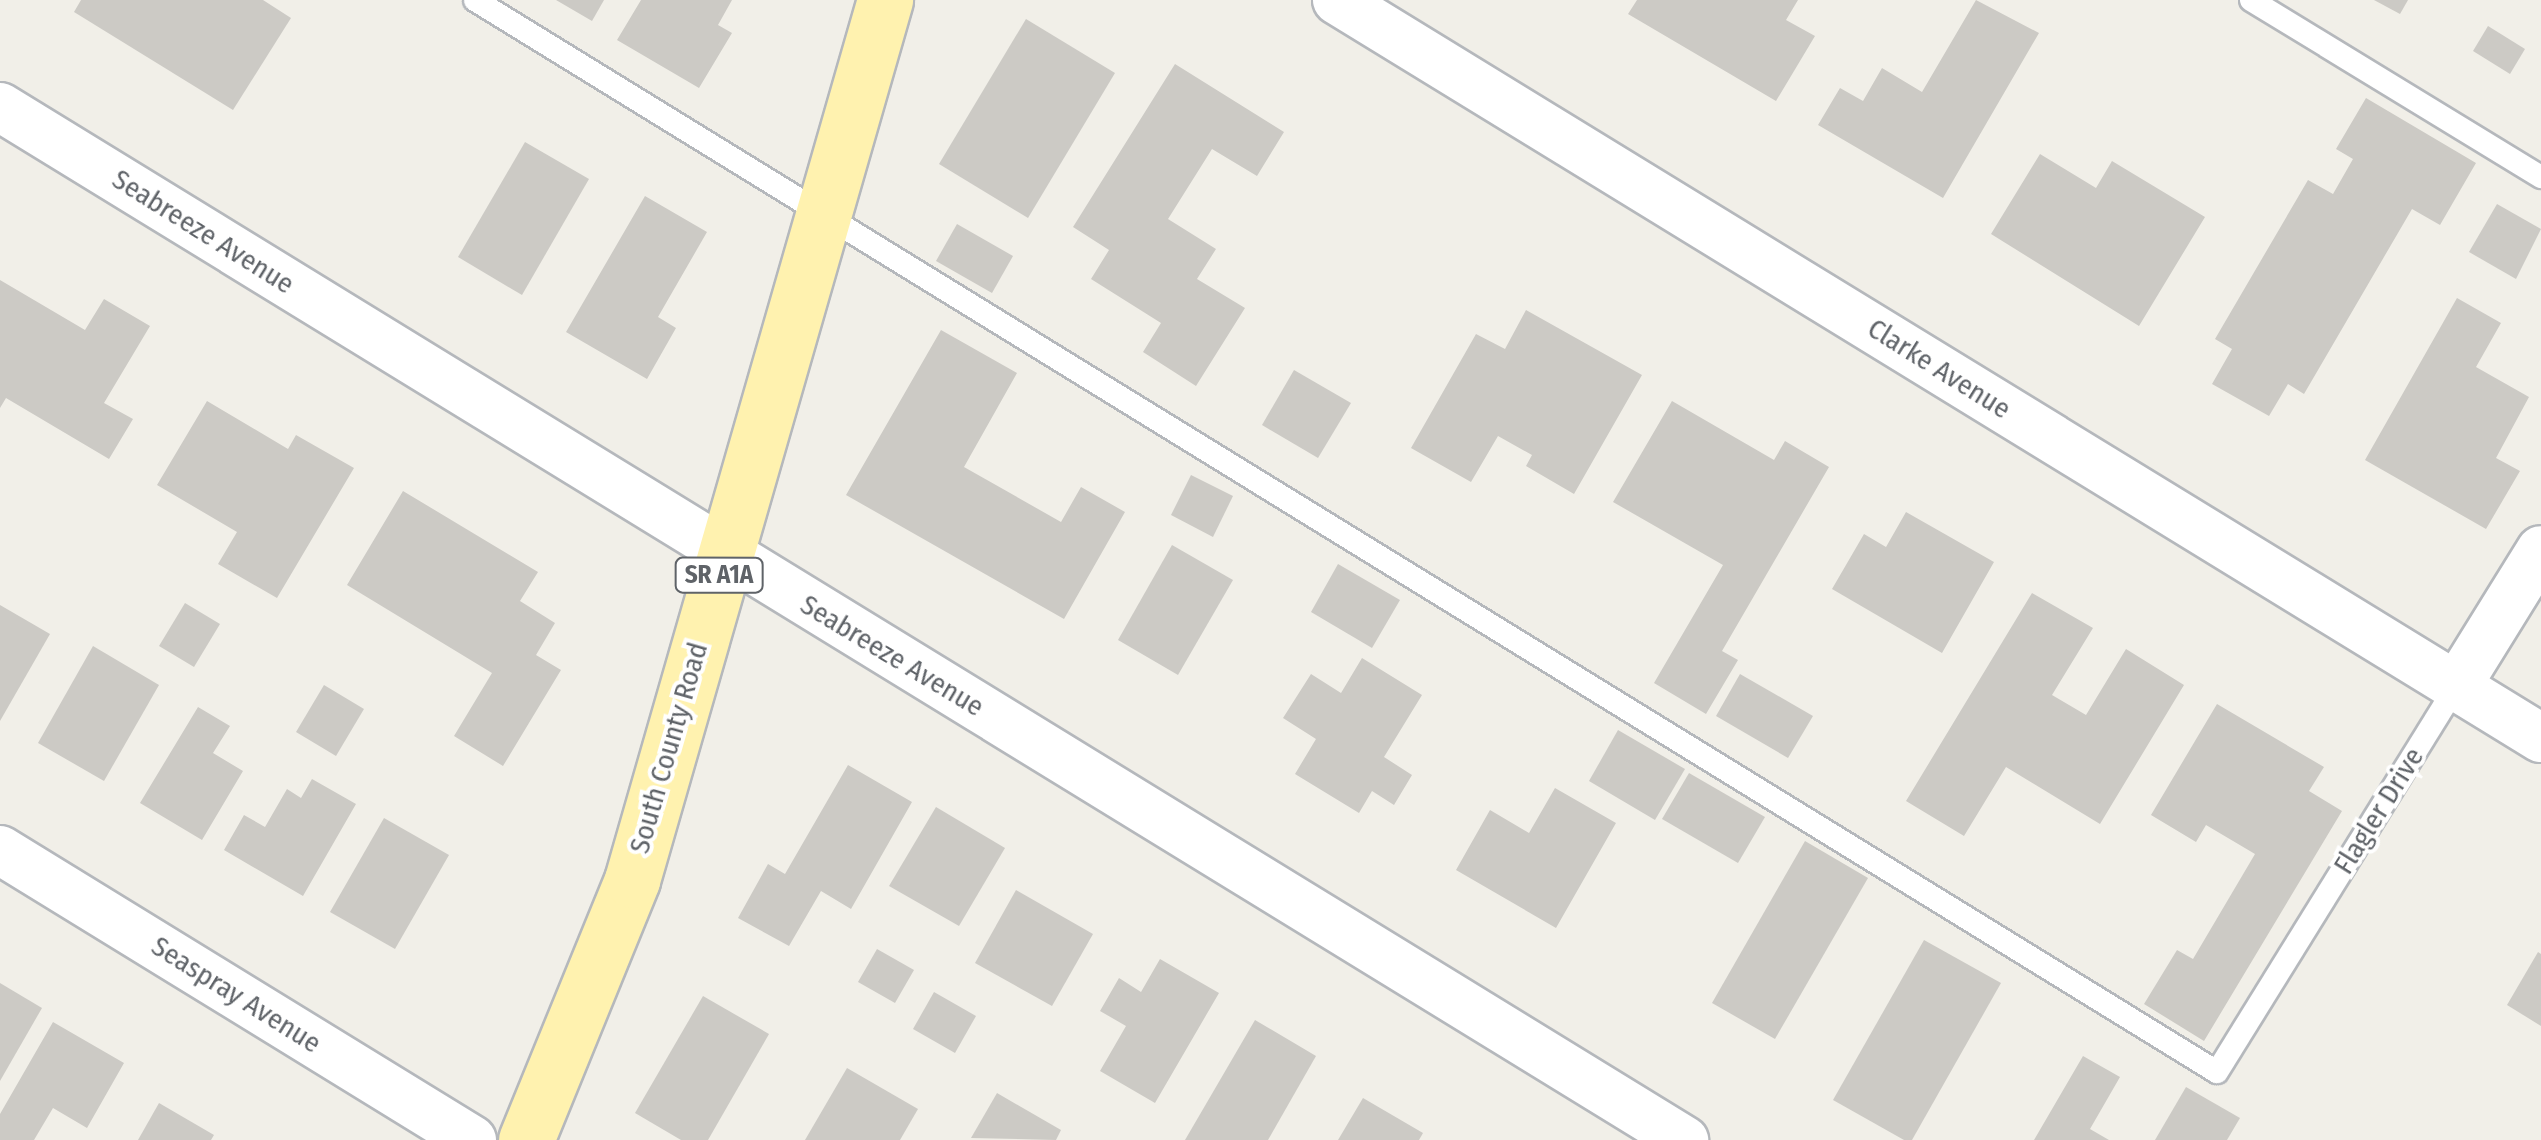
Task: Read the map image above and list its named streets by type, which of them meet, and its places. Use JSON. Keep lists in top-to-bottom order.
{
  "streets": {
    "main road": ["SR A1A", "South County Road"],
    "street": [
      "Seabreeze Avenue",
      "Clarke Avenue",
      "Flagler Drive",
      "Seaspray Avenue"
    ]
  },
  "crossings": [
    ["Seabreeze Avenue", "South County Road"],
    ["Clarke Avenue", "Flagler Drive"],
    ["South County Road", "Flagler Drive"]
  ]
}
